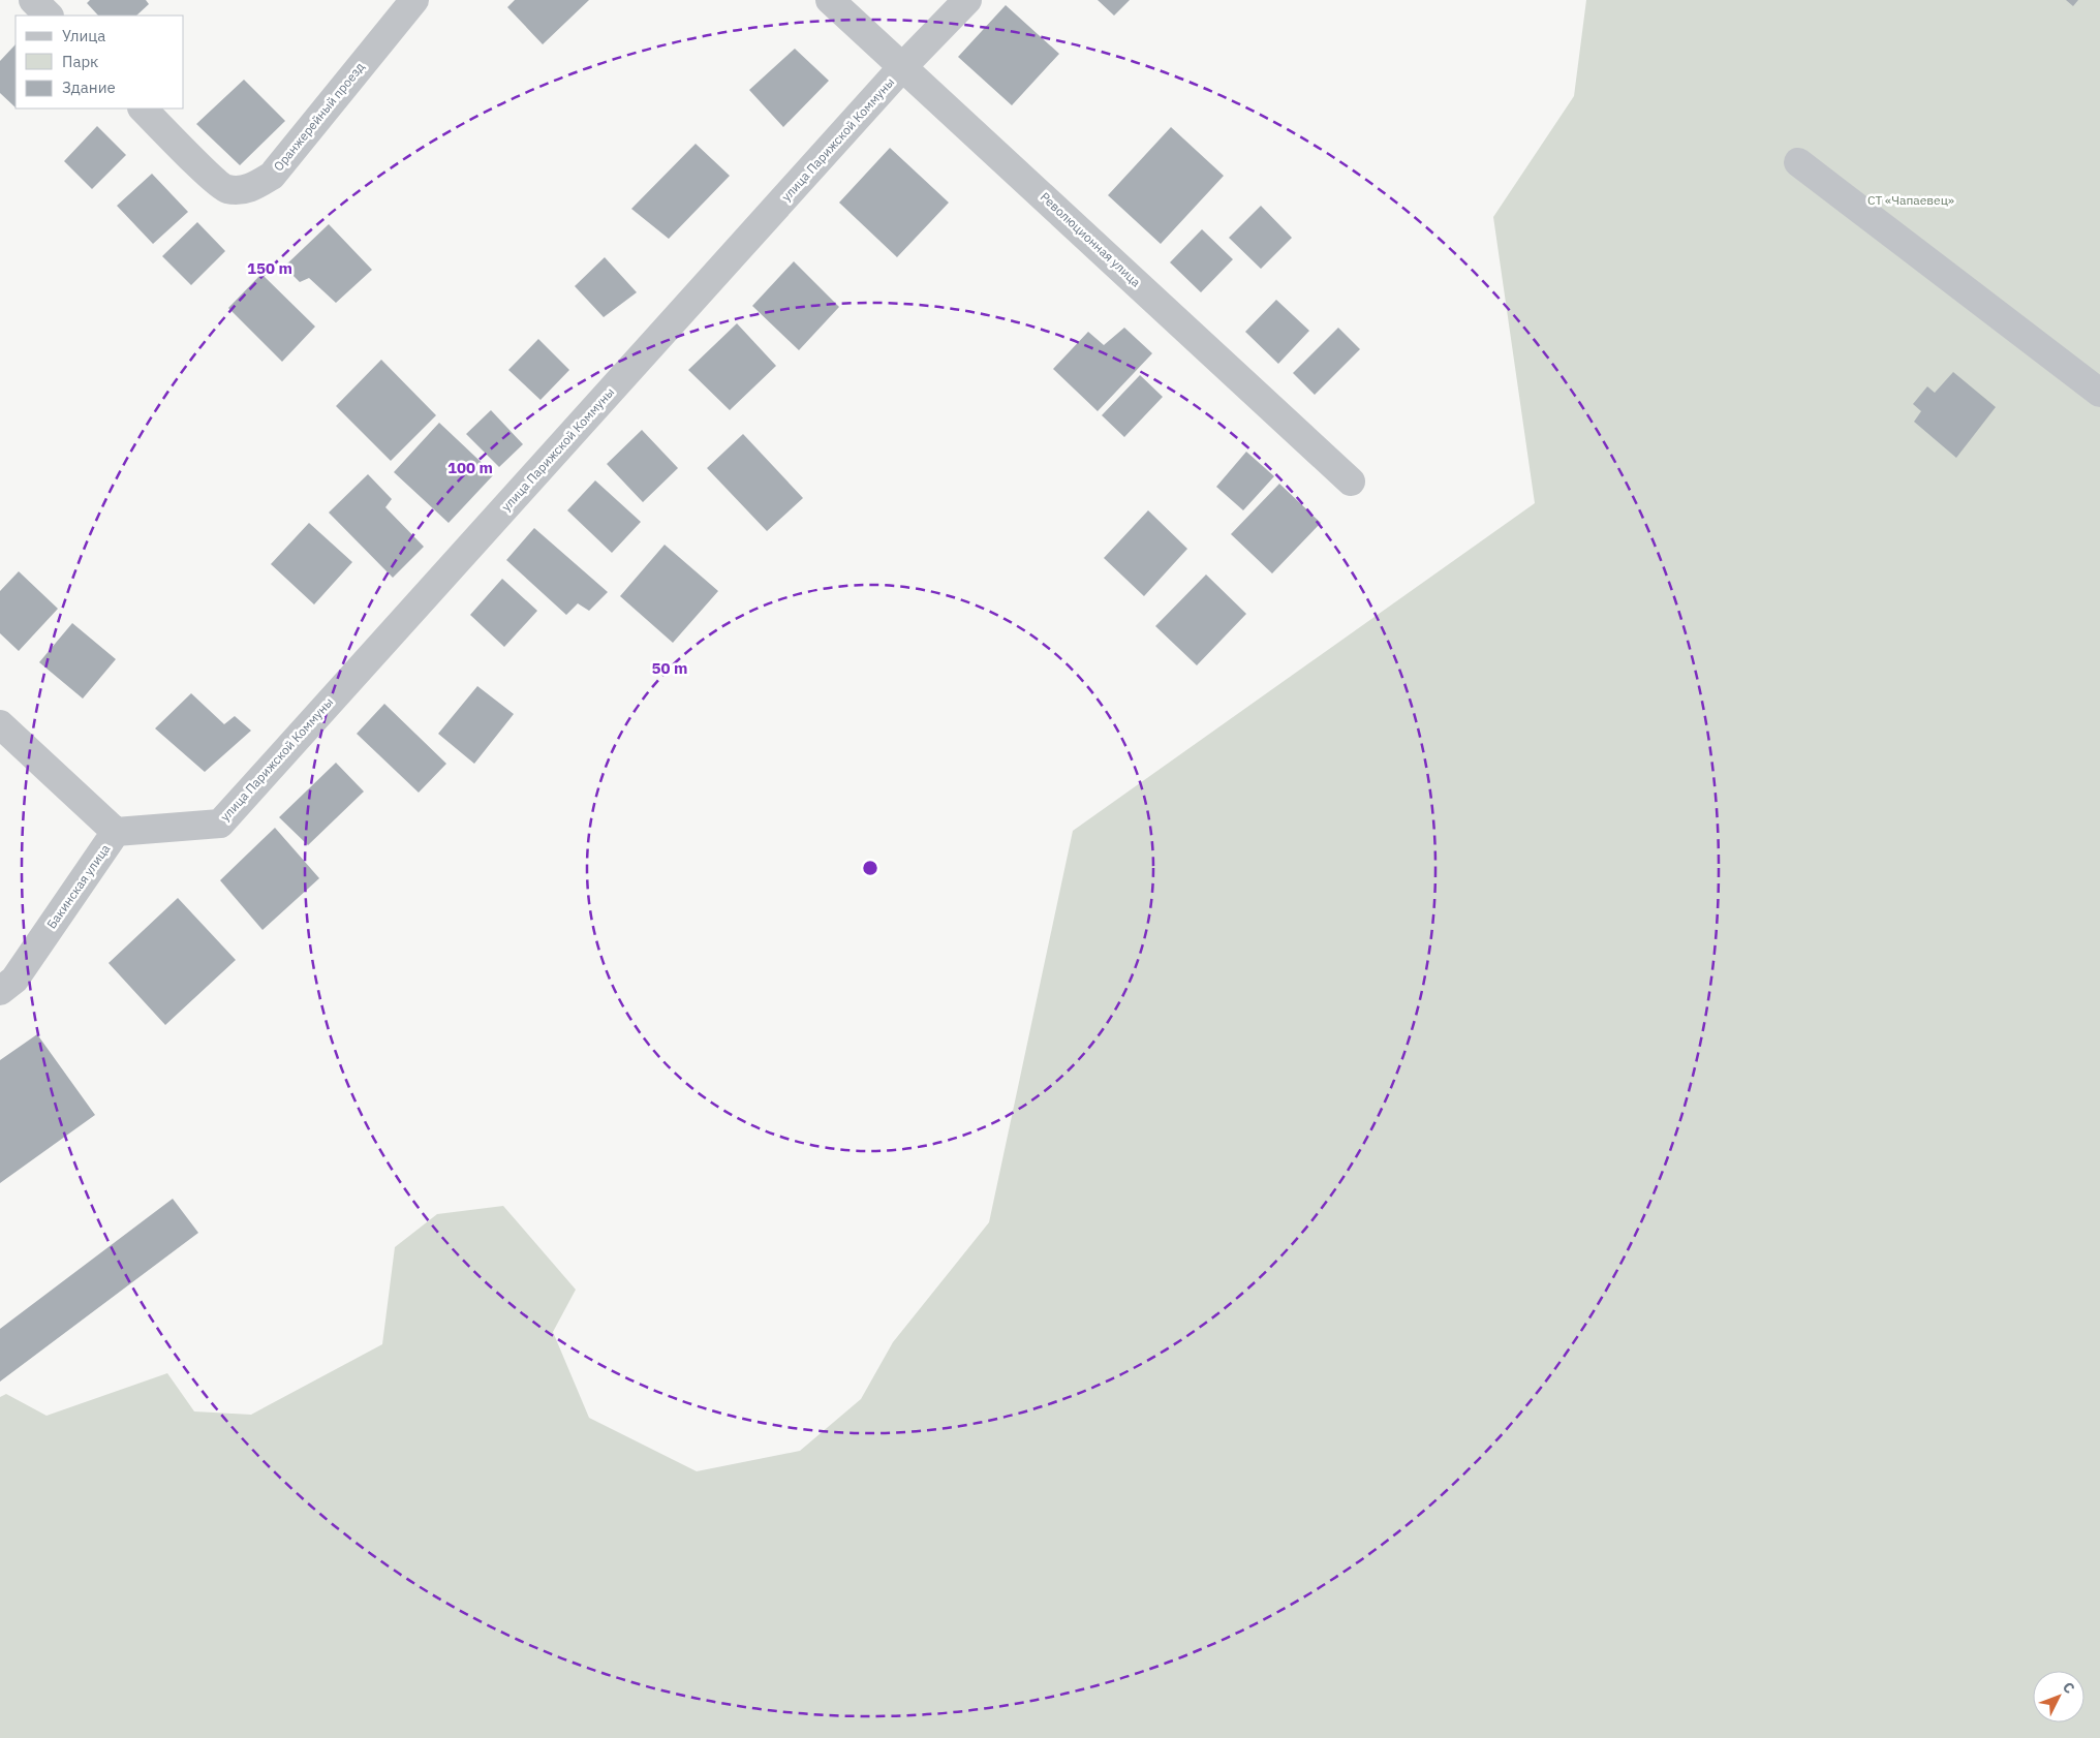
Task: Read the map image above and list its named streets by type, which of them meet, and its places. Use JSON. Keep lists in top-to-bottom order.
{
  "streets": {
    "street": [
      "Оранжерейный проезд",
      "улица Парижской Коммуны",
      "Революционная улица",
      "Бакинская улица"
    ]
  },
  "crossings": [
    ["улица Парижской Коммуны", "Революционная улица"],
    ["улица Парижской Коммуны", "Бакинская улица"]
  ],
  "parks": ["СТ «Чапаевец»"],
  "legend": ["Улица", "Парк", "Здание"],
  "north": "top right",
  "rings": ["150 m", "100 m", "50 m"]
}
